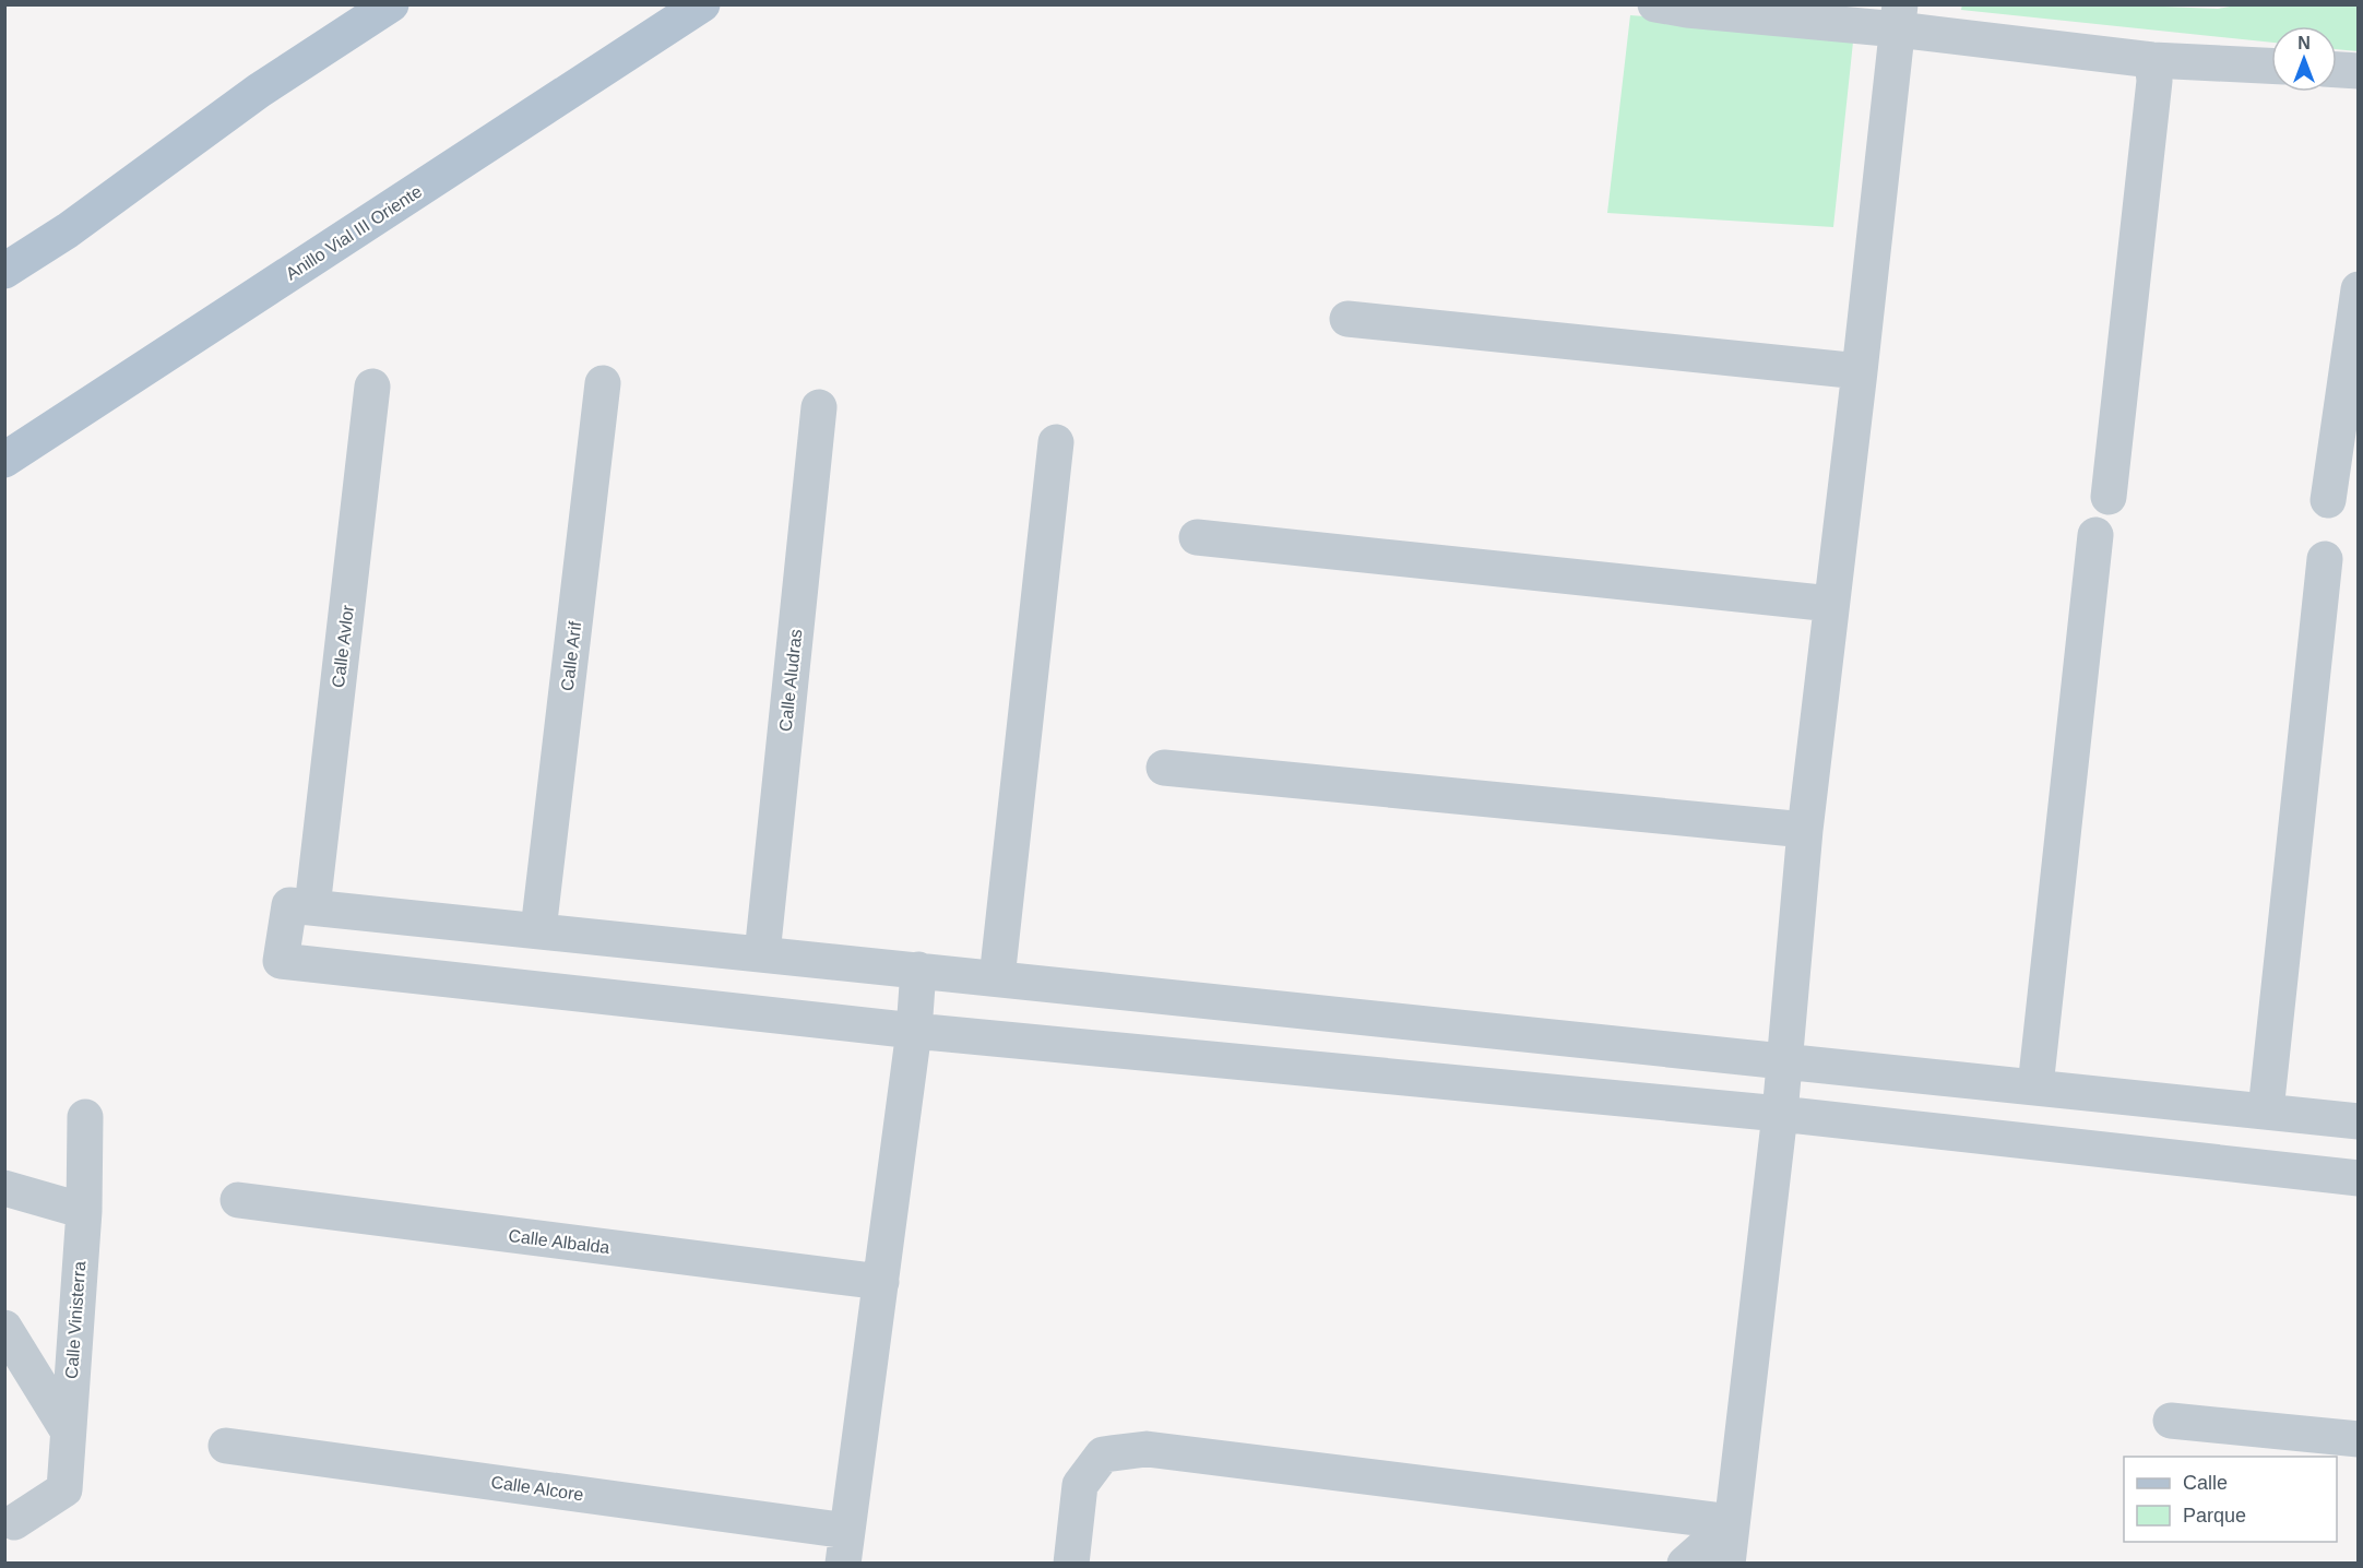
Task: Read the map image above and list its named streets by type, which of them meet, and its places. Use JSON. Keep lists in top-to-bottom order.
{
  "streets": {
    "main road": ["Anillo Vial III Oriente"],
    "street": [
      "Calle Avlor",
      "Calle Arif",
      "Calle Aludras",
      "Calle Albalda",
      "Calle Vinisterra",
      "Calle Alcore"
    ]
  },
  "legend": ["Calle", "Parque"],
  "north": "top"
}
